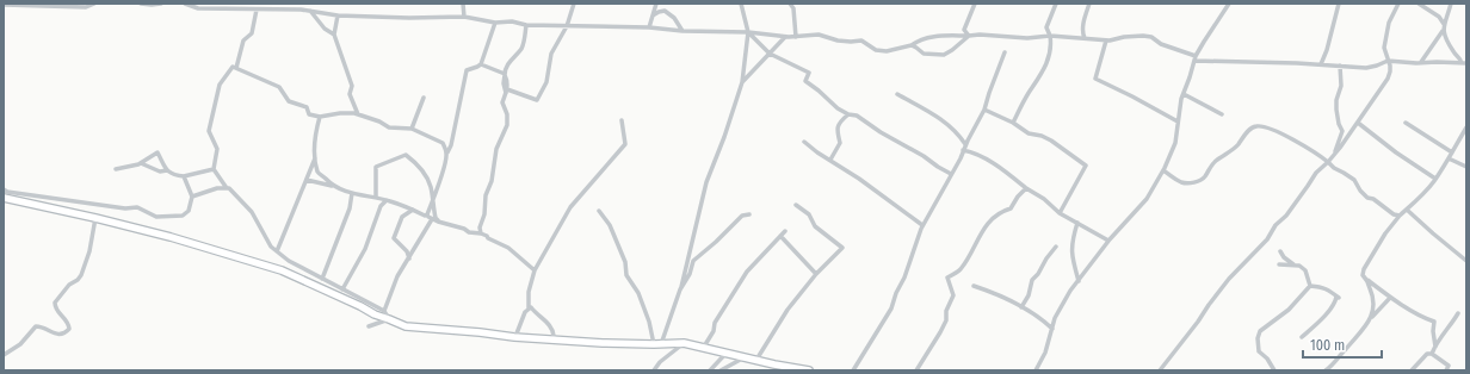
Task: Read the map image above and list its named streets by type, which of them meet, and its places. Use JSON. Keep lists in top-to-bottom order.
{
  "scale_bar": "100 m"
}
